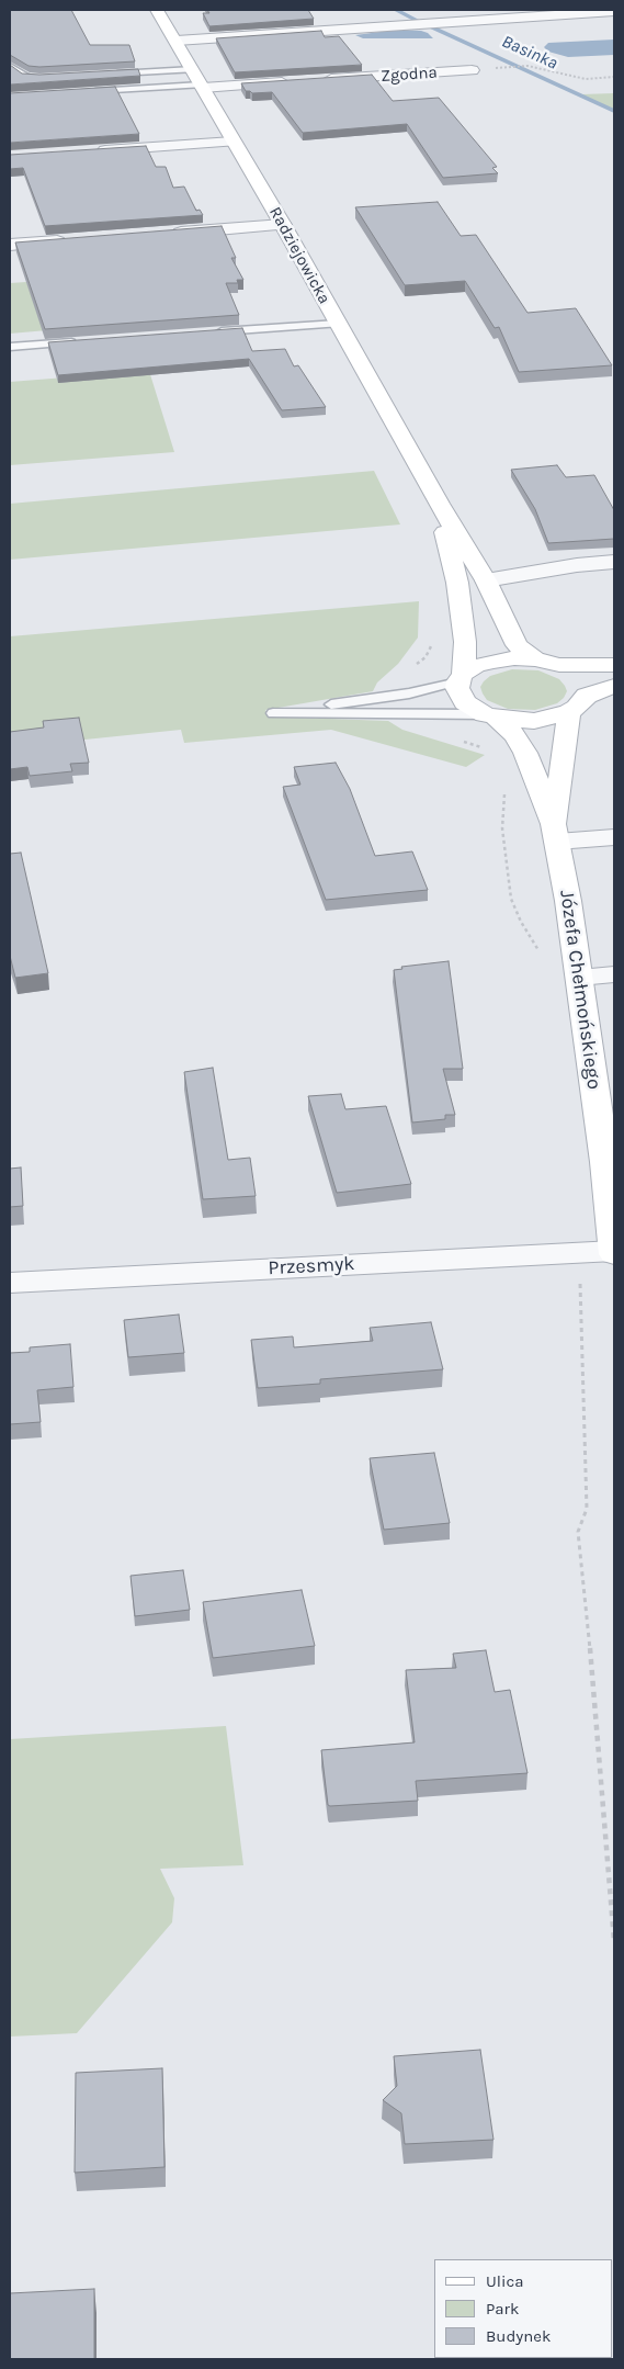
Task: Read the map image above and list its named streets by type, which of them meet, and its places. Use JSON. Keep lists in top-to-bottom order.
{
  "streets": {
    "main road": ["Radziejowicka", "Józefa Chełmońskiego"],
    "street": ["Zgodna", "Przesmyk"]
  },
  "crossings": [
    ["Radziejowicka", "Józefa Chełmońskiego"],
    ["Józefa Chełmońskiego", "Przesmyk"]
  ],
  "water": ["Basinka"],
  "legend": ["Ulica", "Park", "Budynek"]
}
